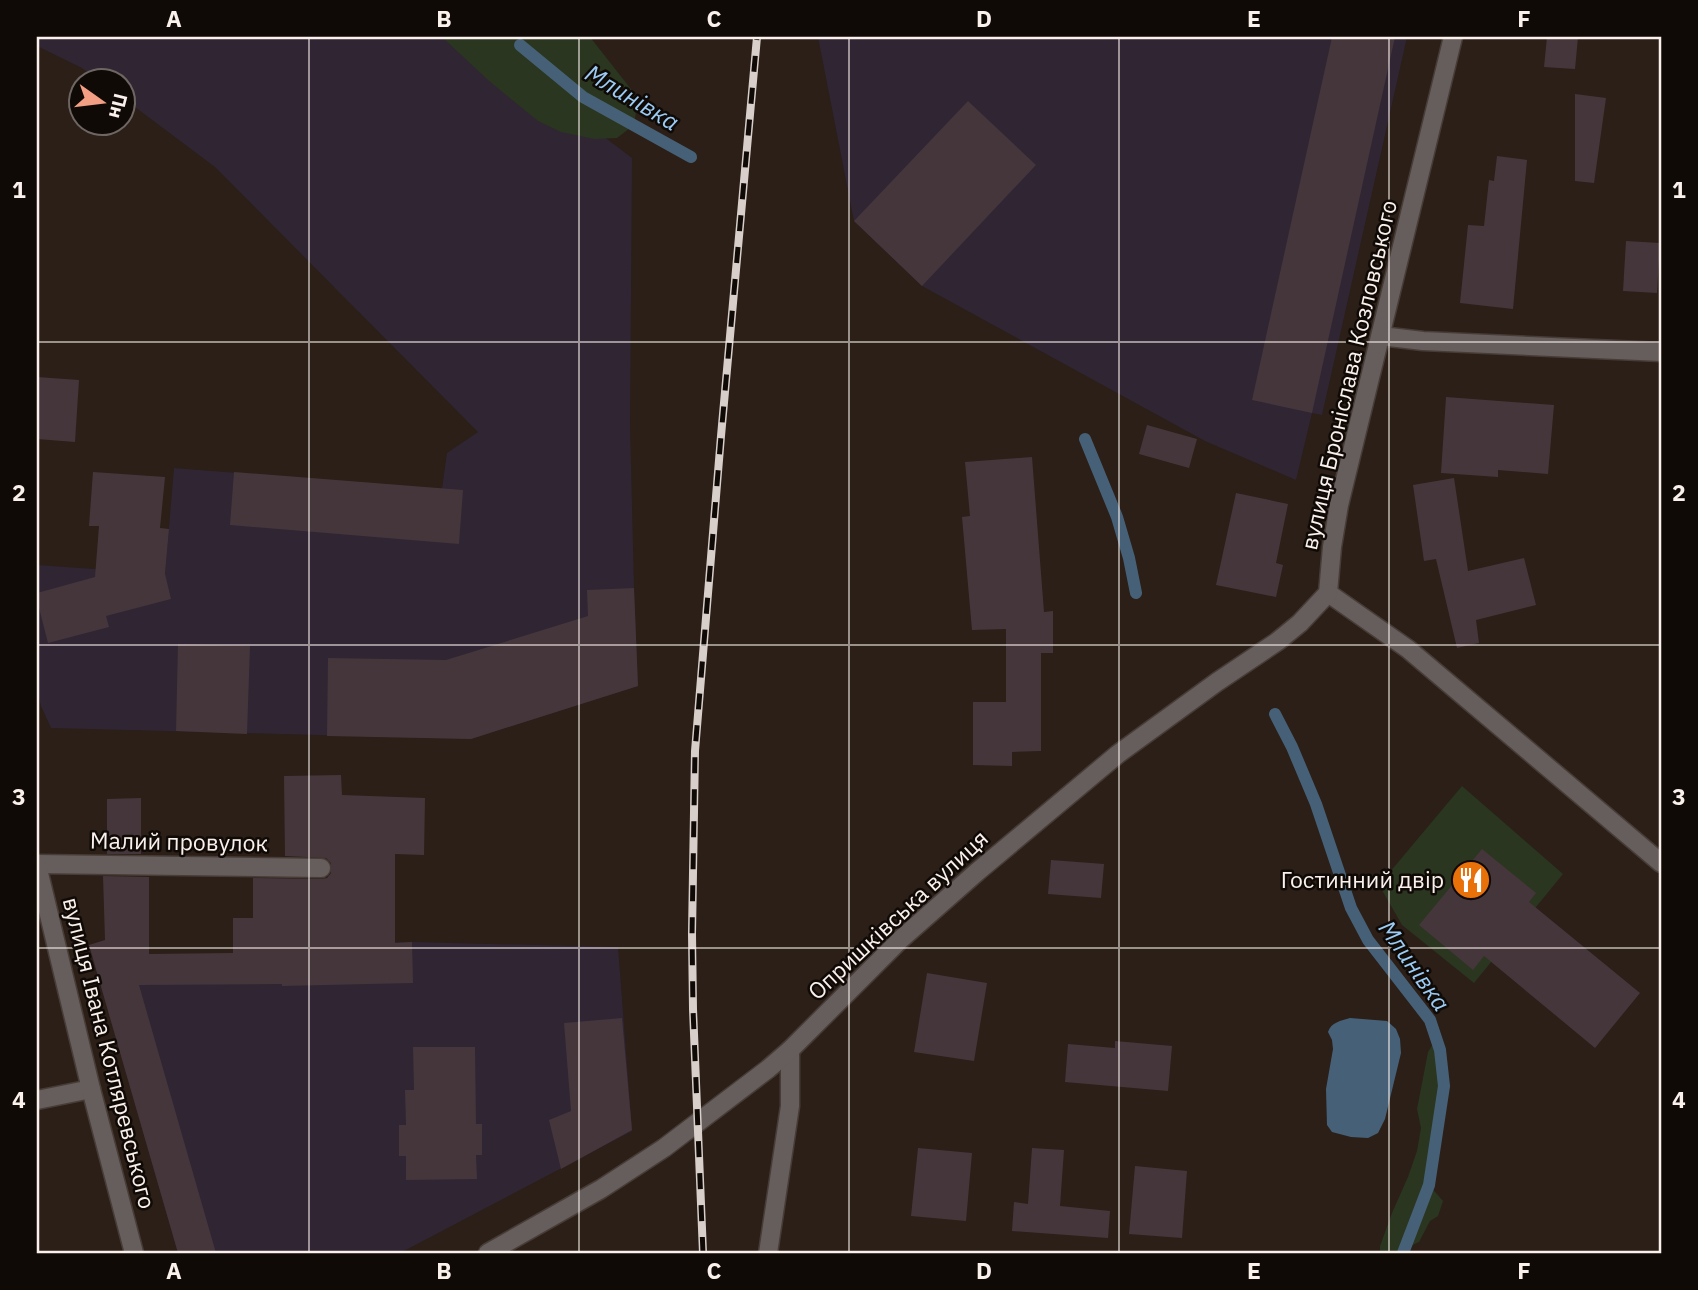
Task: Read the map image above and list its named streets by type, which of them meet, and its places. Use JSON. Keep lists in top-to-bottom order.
{
  "streets": {
    "street": [
      "вулиця Броніслава Козловського",
      "Малий провулок",
      "Опришківська вулиця",
      "вулиця Івана Котляревського"
    ]
  },
  "crossings": [
    ["вулиця Броніслава Козловського", "Опришківська вулиця"],
    ["Малий провулок", "вулиця Івана Котляревського"]
  ],
  "water": ["Млинівка"],
  "places": {
    "restaurant": ["Гостинний двір"]
  },
  "north": "right",
  "grid": {
    "columns": [
      "A",
      "B",
      "C",
      "D",
      "E",
      "F"
    ],
    "rows": [
      "1",
      "2",
      "3",
      "4"
    ]
  }
}
